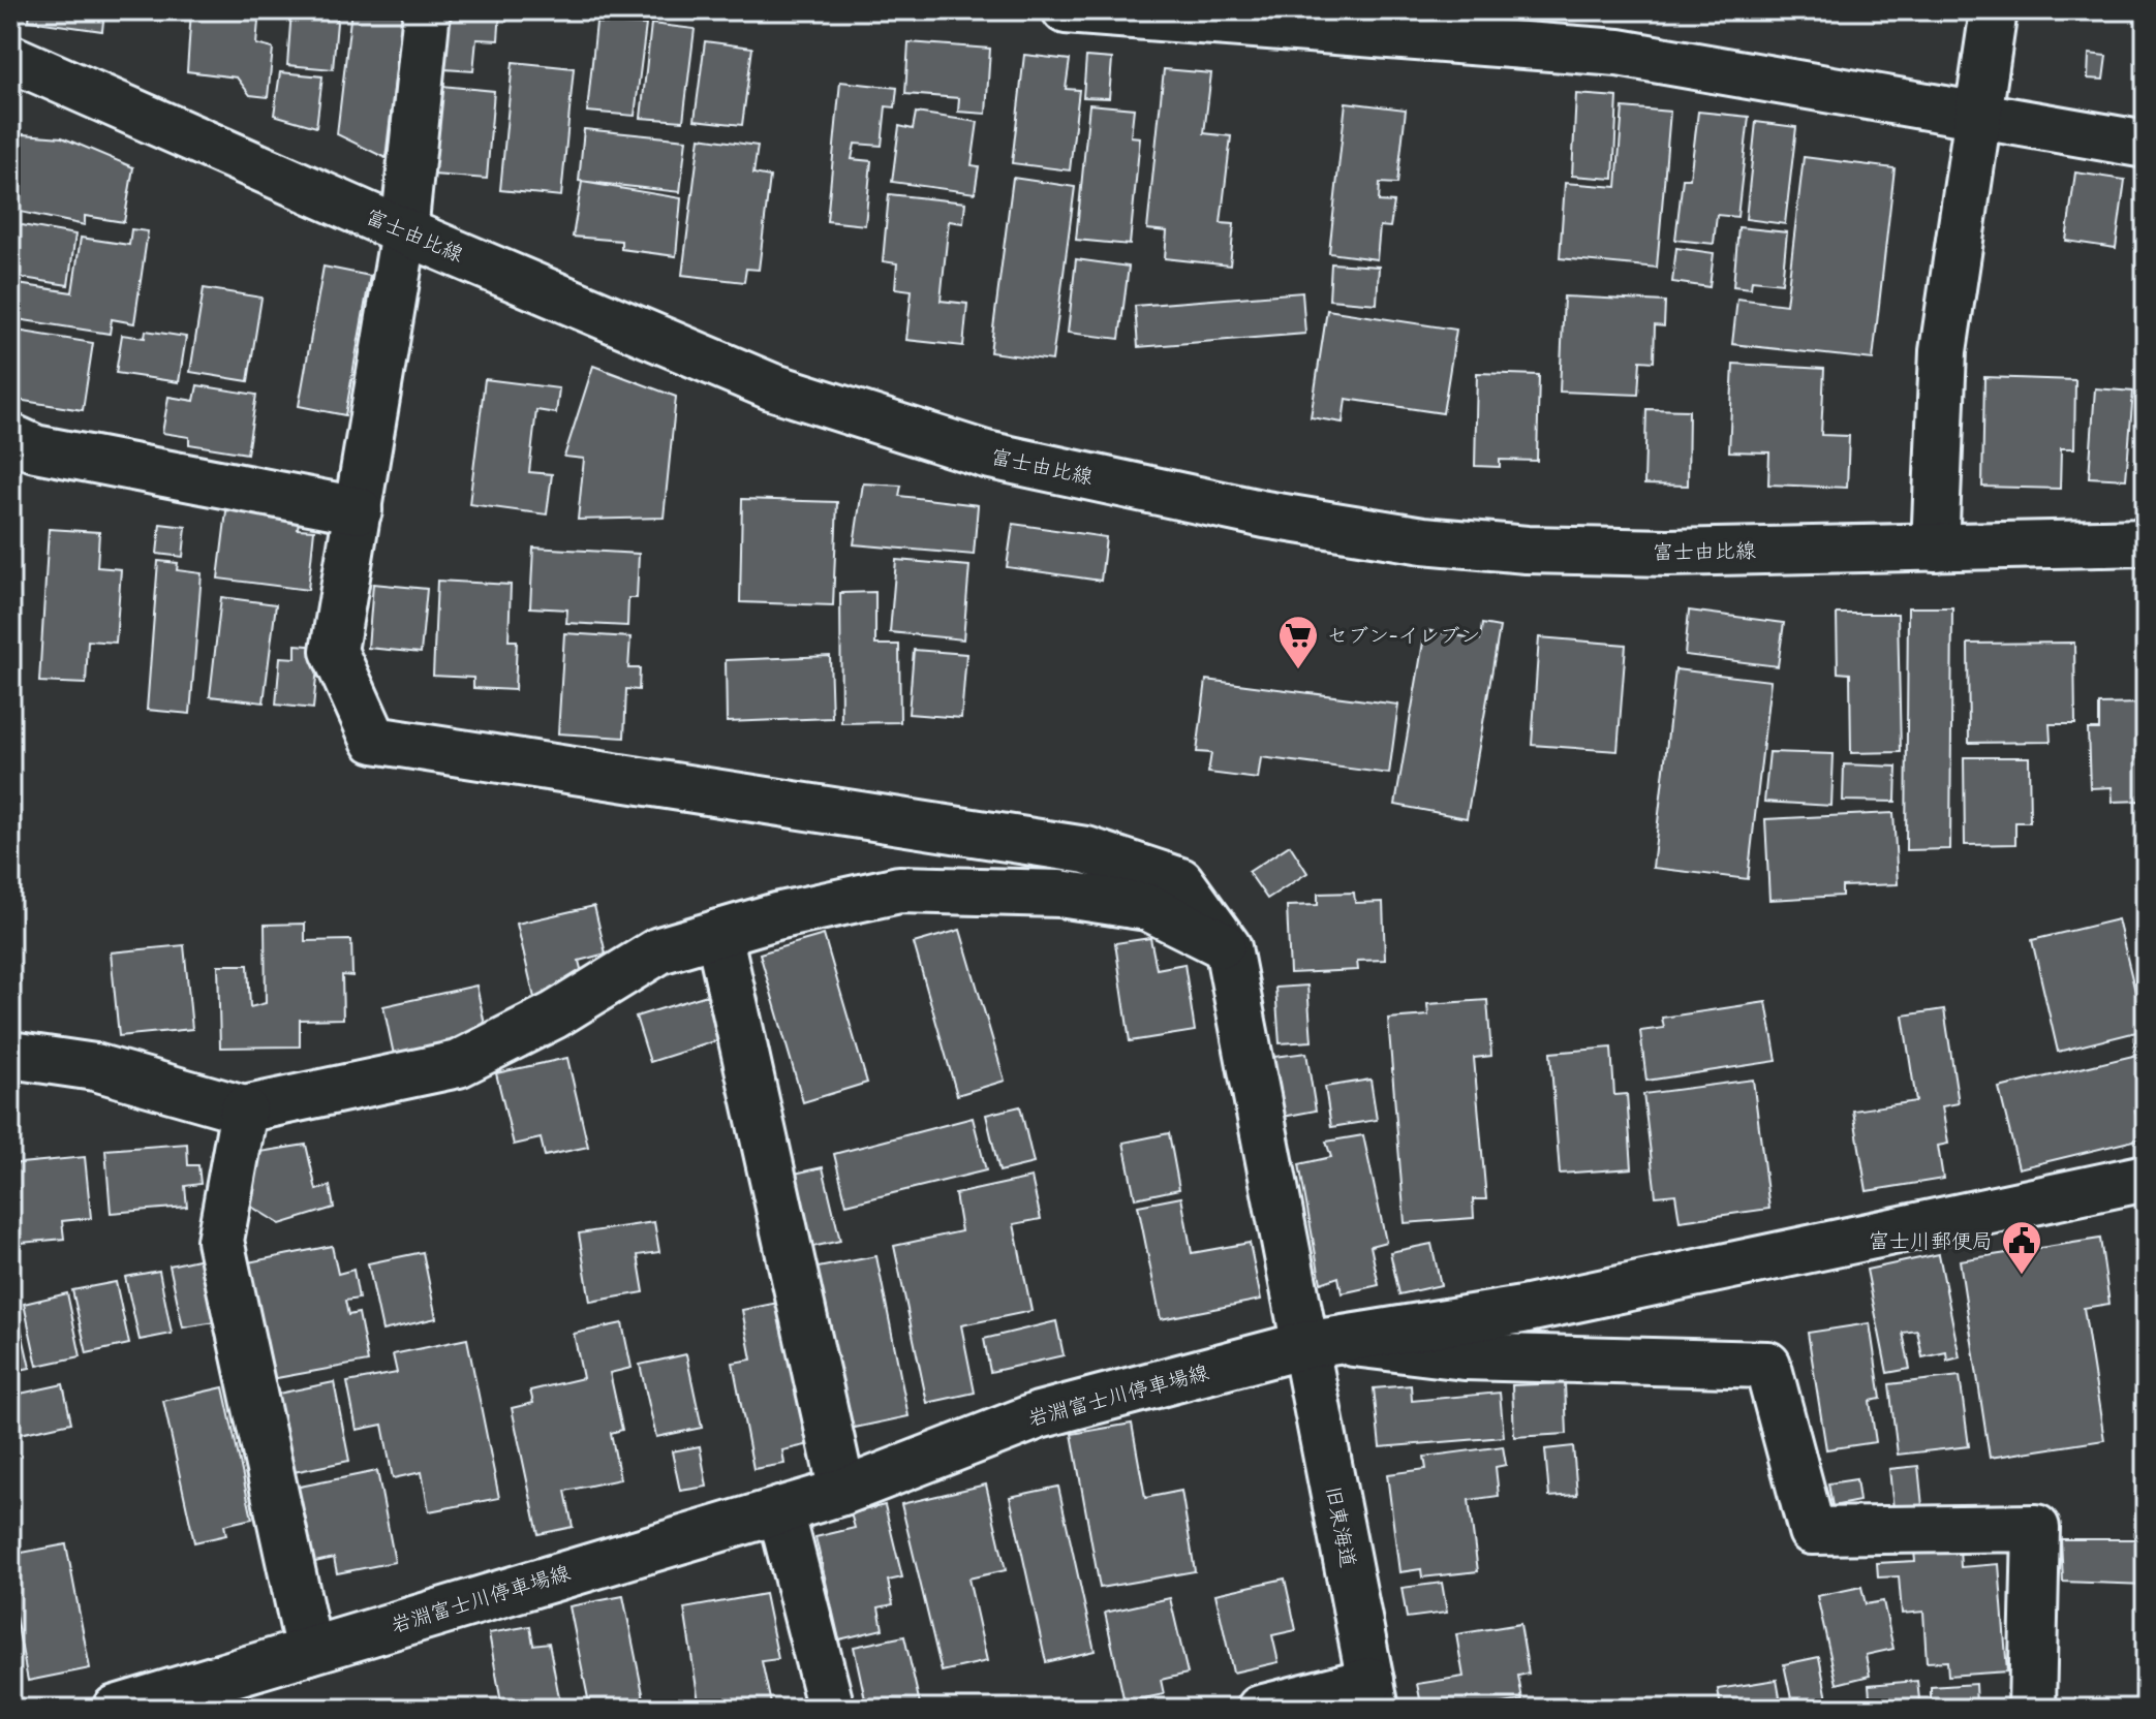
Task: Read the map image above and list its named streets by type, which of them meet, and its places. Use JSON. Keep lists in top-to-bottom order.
{
  "streets": {
    "street": ["富士由比線", "岩淵富士川停車場線", "旧東海道"]
  },
  "crossings": [
    ["岩淵富士川停車場線", "旧東海道"]
  ],
  "places": {
    "supermarket": ["セブン-イレブン"],
    "public building": ["富士川郵便局"]
  }
}
